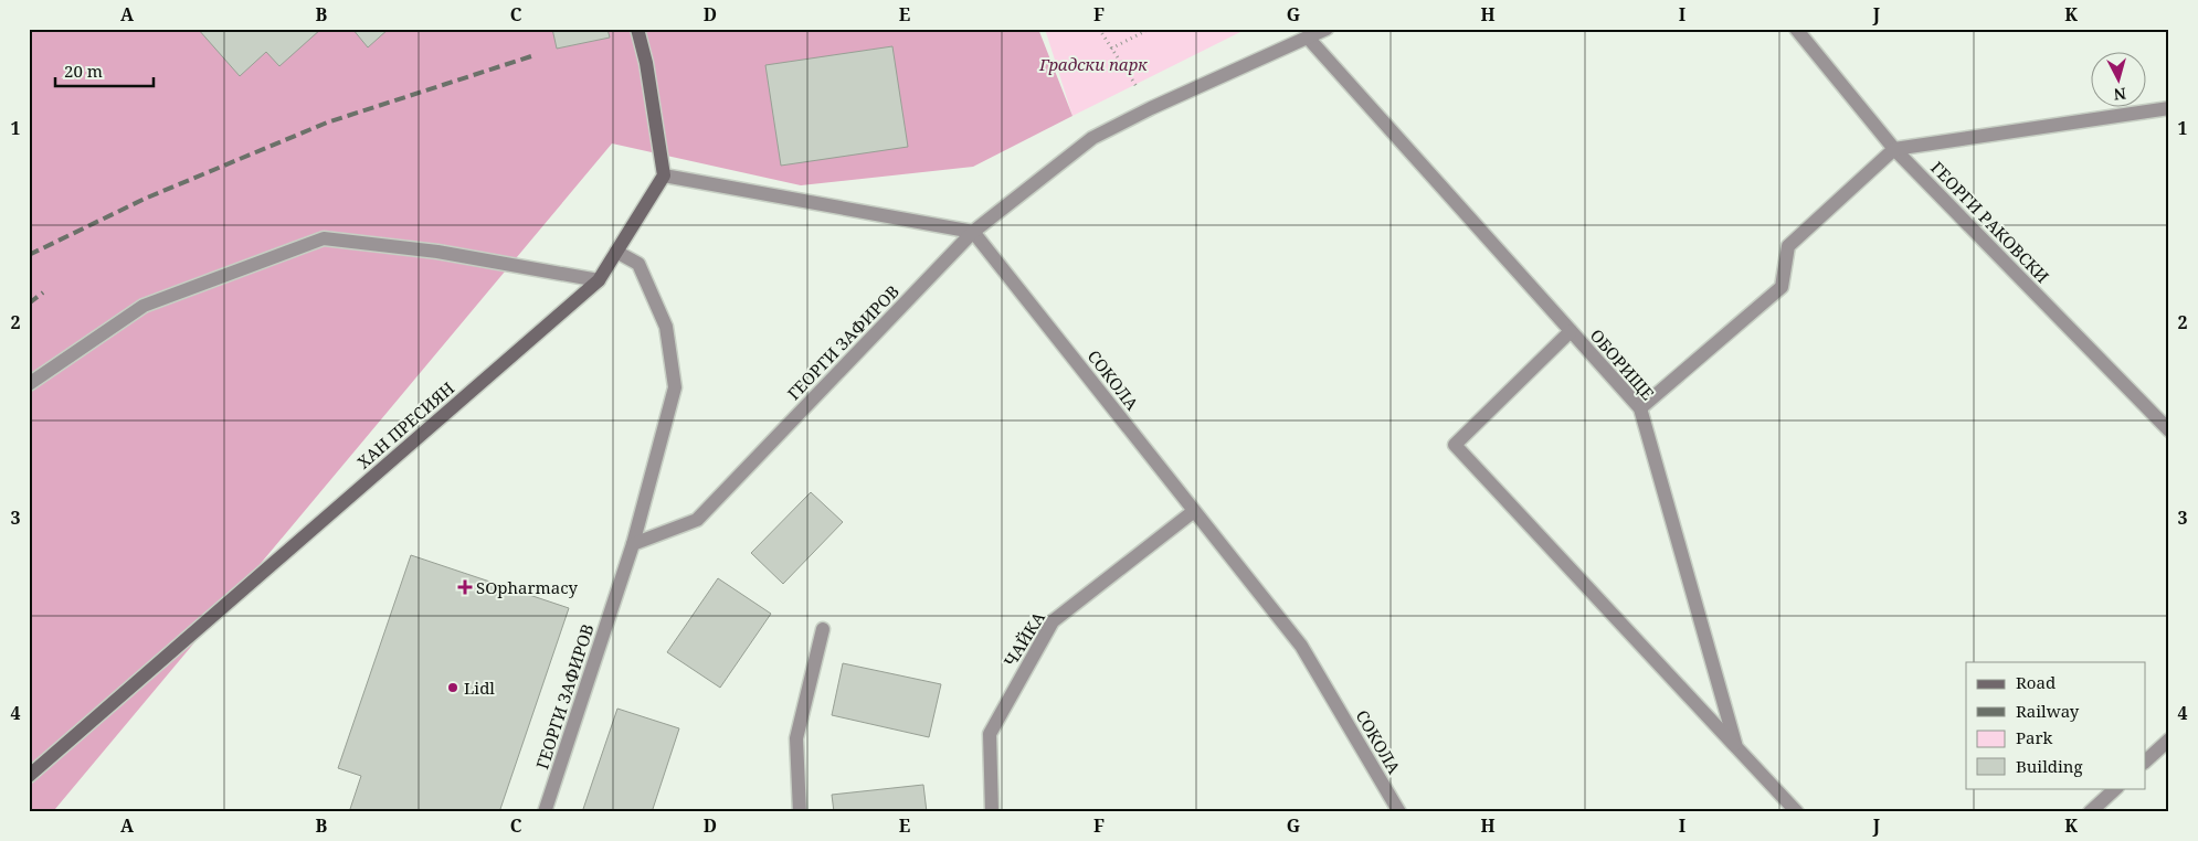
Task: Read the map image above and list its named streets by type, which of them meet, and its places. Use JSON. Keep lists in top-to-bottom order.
{
  "streets": {
    "street": [
      "ГЕОРГИ РАКОВСКИ",
      "ГЕОРГИ ЗАФИРОВ",
      "ОБОРИЩЕ",
      "СОКОЛА",
      "ХАН ПРЕСИЯН",
      "ЧАЙКА"
    ]
  },
  "crossings": [
    ["ГЕОРГИ ЗАФИРОВ", "ОБОРИЩЕ"],
    ["ГЕОРГИ ЗАФИРОВ", "СОКОЛА"],
    ["СОКОЛА", "ЧАЙКА"]
  ],
  "parks": ["Градски парк"],
  "places": {
    "health": ["SOpharmacy"],
    "other": ["Lidl"]
  },
  "legend": [
    "Road",
    "Railway",
    "Park",
    "Building"
  ],
  "scale_bar": "20 m",
  "north": "bottom",
  "grid": {
    "columns": [
      "A",
      "B",
      "C",
      "D",
      "E",
      "F",
      "G",
      "H",
      "I",
      "J",
      "K"
    ],
    "rows": [
      "1",
      "2",
      "3",
      "4"
    ]
  }
}
